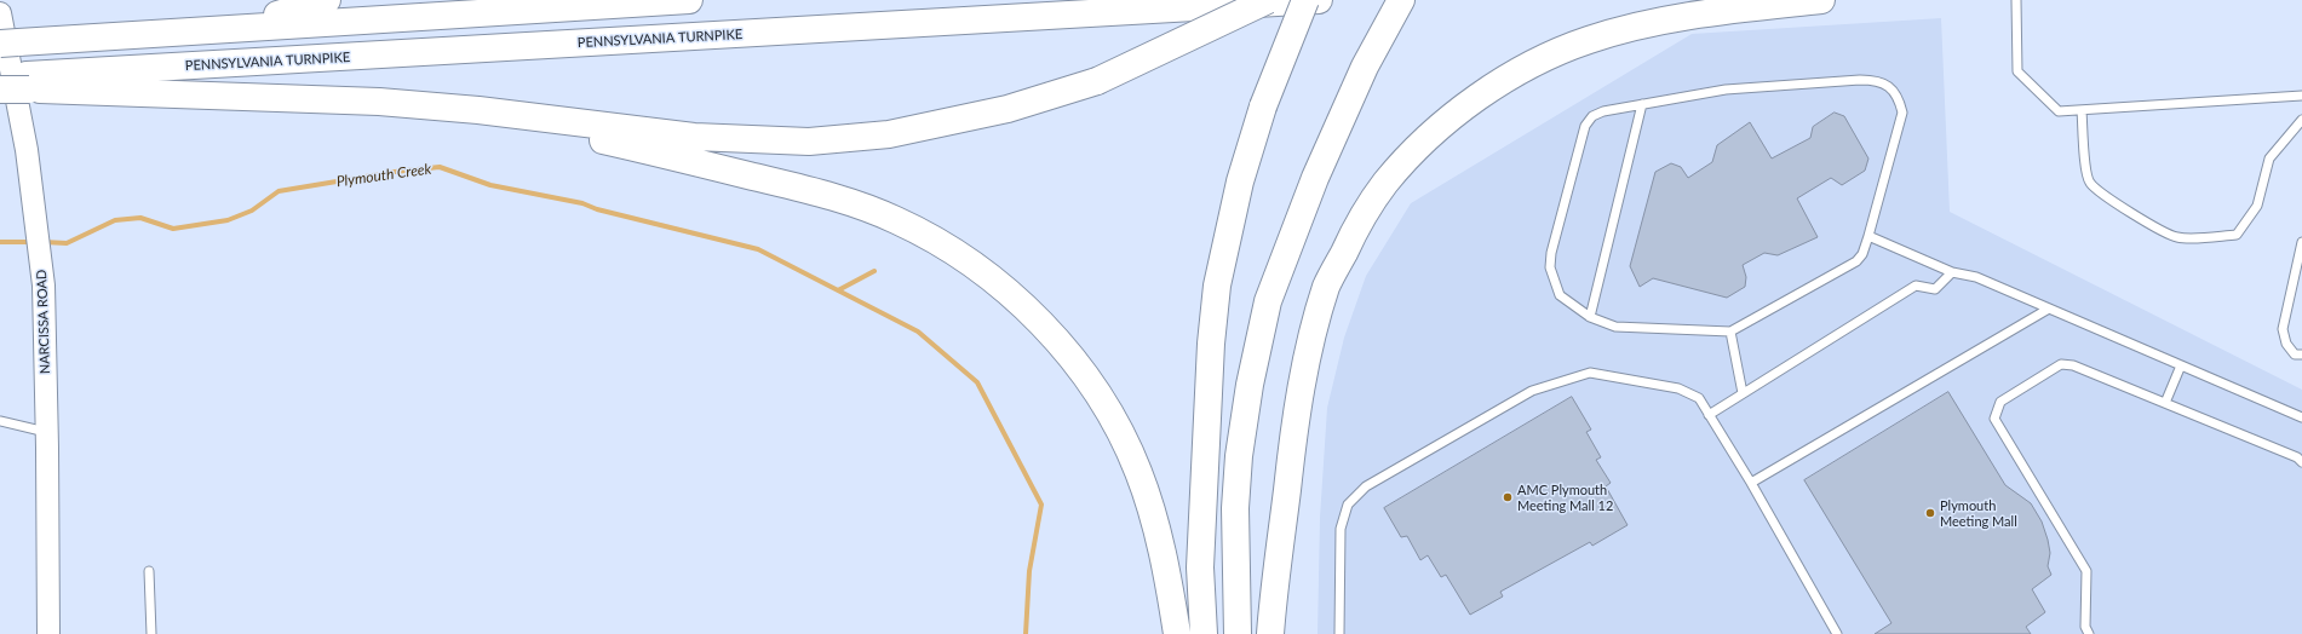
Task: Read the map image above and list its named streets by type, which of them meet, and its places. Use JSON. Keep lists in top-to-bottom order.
{
  "streets": {
    "highway": ["PENNSYLVANIA TURNPIKE"],
    "street": ["NARCISSA ROAD"]
  },
  "water": ["Plymouth Creek"],
  "places": ["AMC Plymouth Meeting Mall 12", "Plymouth Meeting Mall"]
}
